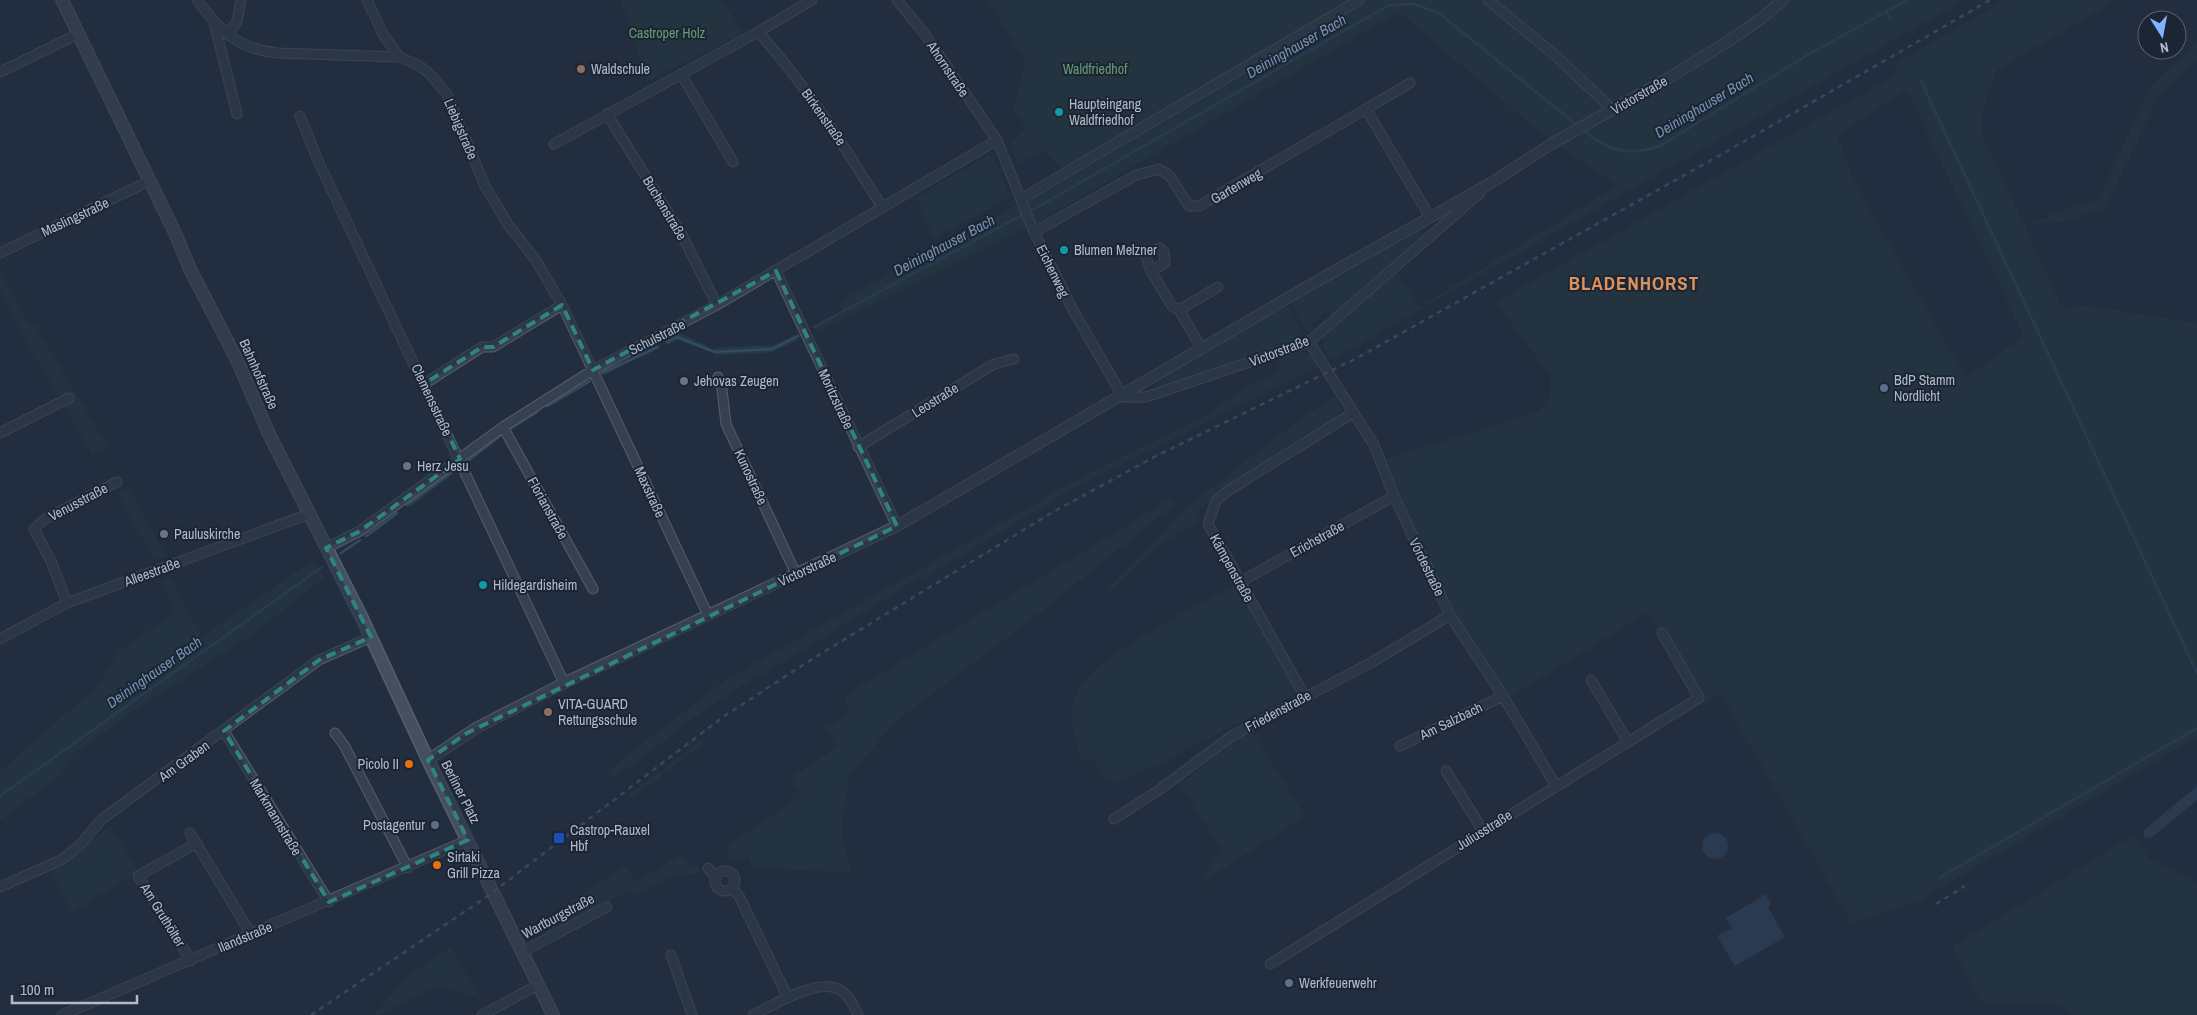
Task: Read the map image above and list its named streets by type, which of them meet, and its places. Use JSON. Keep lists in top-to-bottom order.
{
  "streets": {
    "main road": ["Bahnhofstraße", "Berliner Platz", "Wartburgstraße"],
    "street": [
      "Ahornstraße",
      "Victorstraße",
      "Birkenstraße",
      "Liebigstraße",
      "Gartenweg",
      "Buchenstraße",
      "Maslingstraße",
      "Eichenweg",
      "Schulstraße",
      "Moritzstraße",
      "Clemensstraße",
      "Leostraße",
      "Kunostraße",
      "Maxstraße",
      "Venusstraße",
      "Florianstraße",
      "Erichstraße",
      "Vördestraße",
      "Kämpenstraße",
      "Alleestraße",
      "Friedenstraße",
      "Am Salzbach",
      "Am Graben",
      "Markmannstraße",
      "Juliusstraße",
      "Am Gruthölter",
      "Ilandstraße"
    ]
  },
  "crossings": [
    ["Ahornstraße", "Eichenweg"],
    ["Ahornstraße", "Schulstraße"],
    ["Victorstraße", "Eichenweg"],
    ["Victorstraße", "Moritzstraße"],
    ["Victorstraße", "Clemensstraße"],
    ["Victorstraße", "Kunostraße"],
    ["Victorstraße", "Maxstraße"],
    ["Victorstraße", "Vördestraße"],
    ["Victorstraße", "Berliner Platz"],
    ["Birkenstraße", "Schulstraße"],
    ["Liebigstraße", "Schulstraße"],
    ["Liebigstraße", "Maxstraße"],
    ["Gartenweg", "Eichenweg"],
    ["Buchenstraße", "Schulstraße"],
    ["Maslingstraße", "Bahnhofstraße"],
    ["Eichenweg", "Schulstraße"],
    ["Schulstraße", "Bahnhofstraße"],
    ["Schulstraße", "Moritzstraße"],
    ["Schulstraße", "Clemensstraße"],
    ["Schulstraße", "Maxstraße"],
    ["Schulstraße", "Florianstraße"],
    ["Bahnhofstraße", "Alleestraße"],
    ["Bahnhofstraße", "Am Graben"],
    ["Bahnhofstraße", "Berliner Platz"],
    ["Moritzstraße", "Leostraße"],
    ["Venusstraße", "Alleestraße"],
    ["Erichstraße", "Vördestraße"],
    ["Erichstraße", "Kämpenstraße"],
    ["Vördestraße", "Kämpenstraße"],
    ["Vördestraße", "Friedenstraße"],
    ["Vördestraße", "Am Salzbach"],
    ["Vördestraße", "Juliusstraße"],
    ["Kämpenstraße", "Friedenstraße"],
    ["Am Graben", "Markmannstraße"],
    ["Berliner Platz", "Wartburgstraße"],
    ["Berliner Platz", "Ilandstraße"],
    ["Markmannstraße", "Ilandstraße"],
    ["Am Gruthölter", "Ilandstraße"]
  ],
  "districts": ["BLADENHORST"],
  "water": ["Deininghauser Bach"],
  "parks": ["Castroper Holz", "Waldfriedhof"],
  "places": {
    "other": [
      "Waldschule",
      "Haupteingang Waldfriedhof",
      "Blumen Melzner",
      "Jehovas Zeugen",
      "BdP Stamm Nordlicht",
      "Herz Jesu",
      "Pauluskirche",
      "Hildegardisheim",
      "VITA-GUARD Rettungsschule",
      "Picolo II",
      "Postagentur",
      "Sirtaki Grill Pizza",
      "Werkfeuerwehr"
    ],
    "transit": ["Castrop-Rauxel Hbf"]
  },
  "scale_bar": "100 m",
  "north": "bottom"
}
